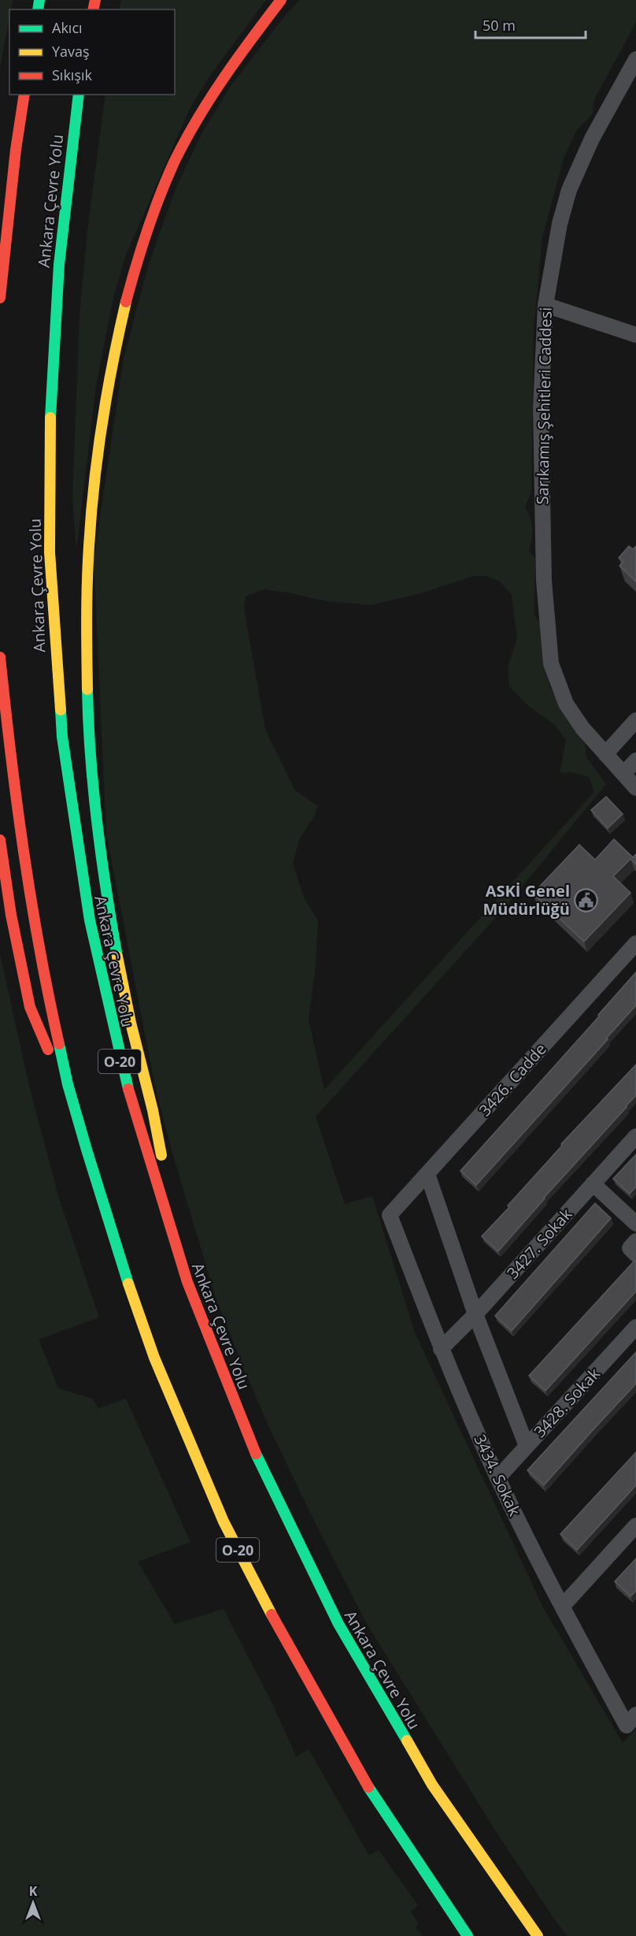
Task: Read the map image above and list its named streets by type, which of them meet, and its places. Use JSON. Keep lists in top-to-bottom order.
{
  "streets": {
    "highway": ["Ankara Çevre Yolu", "O-20"],
    "street": [
      "Sarıkamış Şehitleri Caddesi",
      "3426. Cadde",
      "3427. Sokak",
      "3428. Sokak",
      "3434. Sokak"
    ]
  },
  "crossings": [
    ["3426. Cadde", "3434. Sokak"],
    ["3427. Sokak", "3434. Sokak"],
    ["3428. Sokak", "3434. Sokak"]
  ],
  "places": {
    "public building": ["ASKİ Genel Müdürlüğü"]
  },
  "legend": ["Akıcı", "Yavaş", "Sıkışık"],
  "scale_bar": "50 m",
  "north": "top"
}
